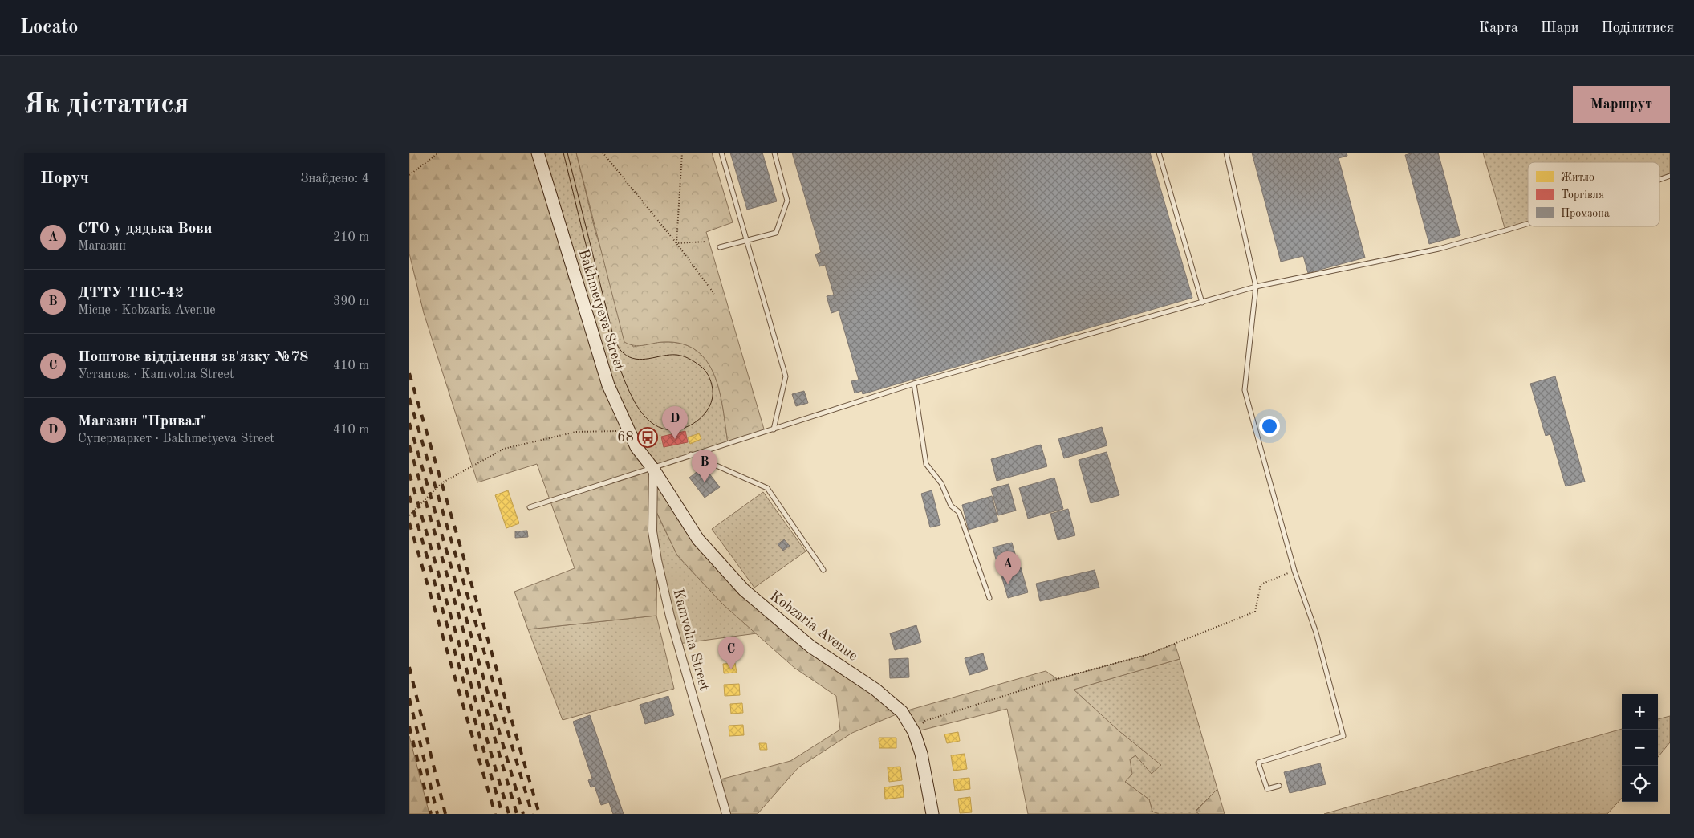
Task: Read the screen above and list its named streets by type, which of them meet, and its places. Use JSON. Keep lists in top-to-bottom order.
{
  "streets": {
    "main road": ["Bakhmetyeva Street", "Kobzaria Avenue"],
    "street": ["Kamvolna Street"]
  },
  "crossings": [
    ["Bakhmetyeva Street", "Kobzaria Avenue"],
    ["Bakhmetyeva Street", "Kamvolna Street"],
    ["Kobzaria Avenue", "Kamvolna Street"]
  ],
  "places": {
    "bus stop": ["68"]
  },
  "legend": ["Житло", "Торгівля", "Промзона"],
  "page": {
    "header": "Locato",
    "nav": ["Карта", "Шари", "Поділитися"],
    "buttons": "Маршрут",
    "title": "Як дістатися",
    "heading": ["Поруч", "Знайдено: 4"],
    "list": [
      {
        "mark": "A",
        "name": "СТО у дядька Вови",
        "note": "Магазин",
        "value": "210 m"
      },
      {
        "mark": "B",
        "name": "ДТТУ ТПС-42",
        "note": "Місце · Kobzaria Avenue",
        "value": "390 m"
      },
      {
        "mark": "C",
        "name": "Поштове відділення зв'язку №78",
        "note": "Установа · Kamvolna Street",
        "value": "410 m"
      },
      {
        "mark": "D",
        "name": "Магазин \"Привал\"",
        "note": "Супермаркет · Bakhmetyeva Street",
        "value": "410 m"
      }
    ],
    "pins": [
      "D",
      "B",
      "A",
      "C"
    ],
    "map_buttons": ["+", "−"]
  }
}
